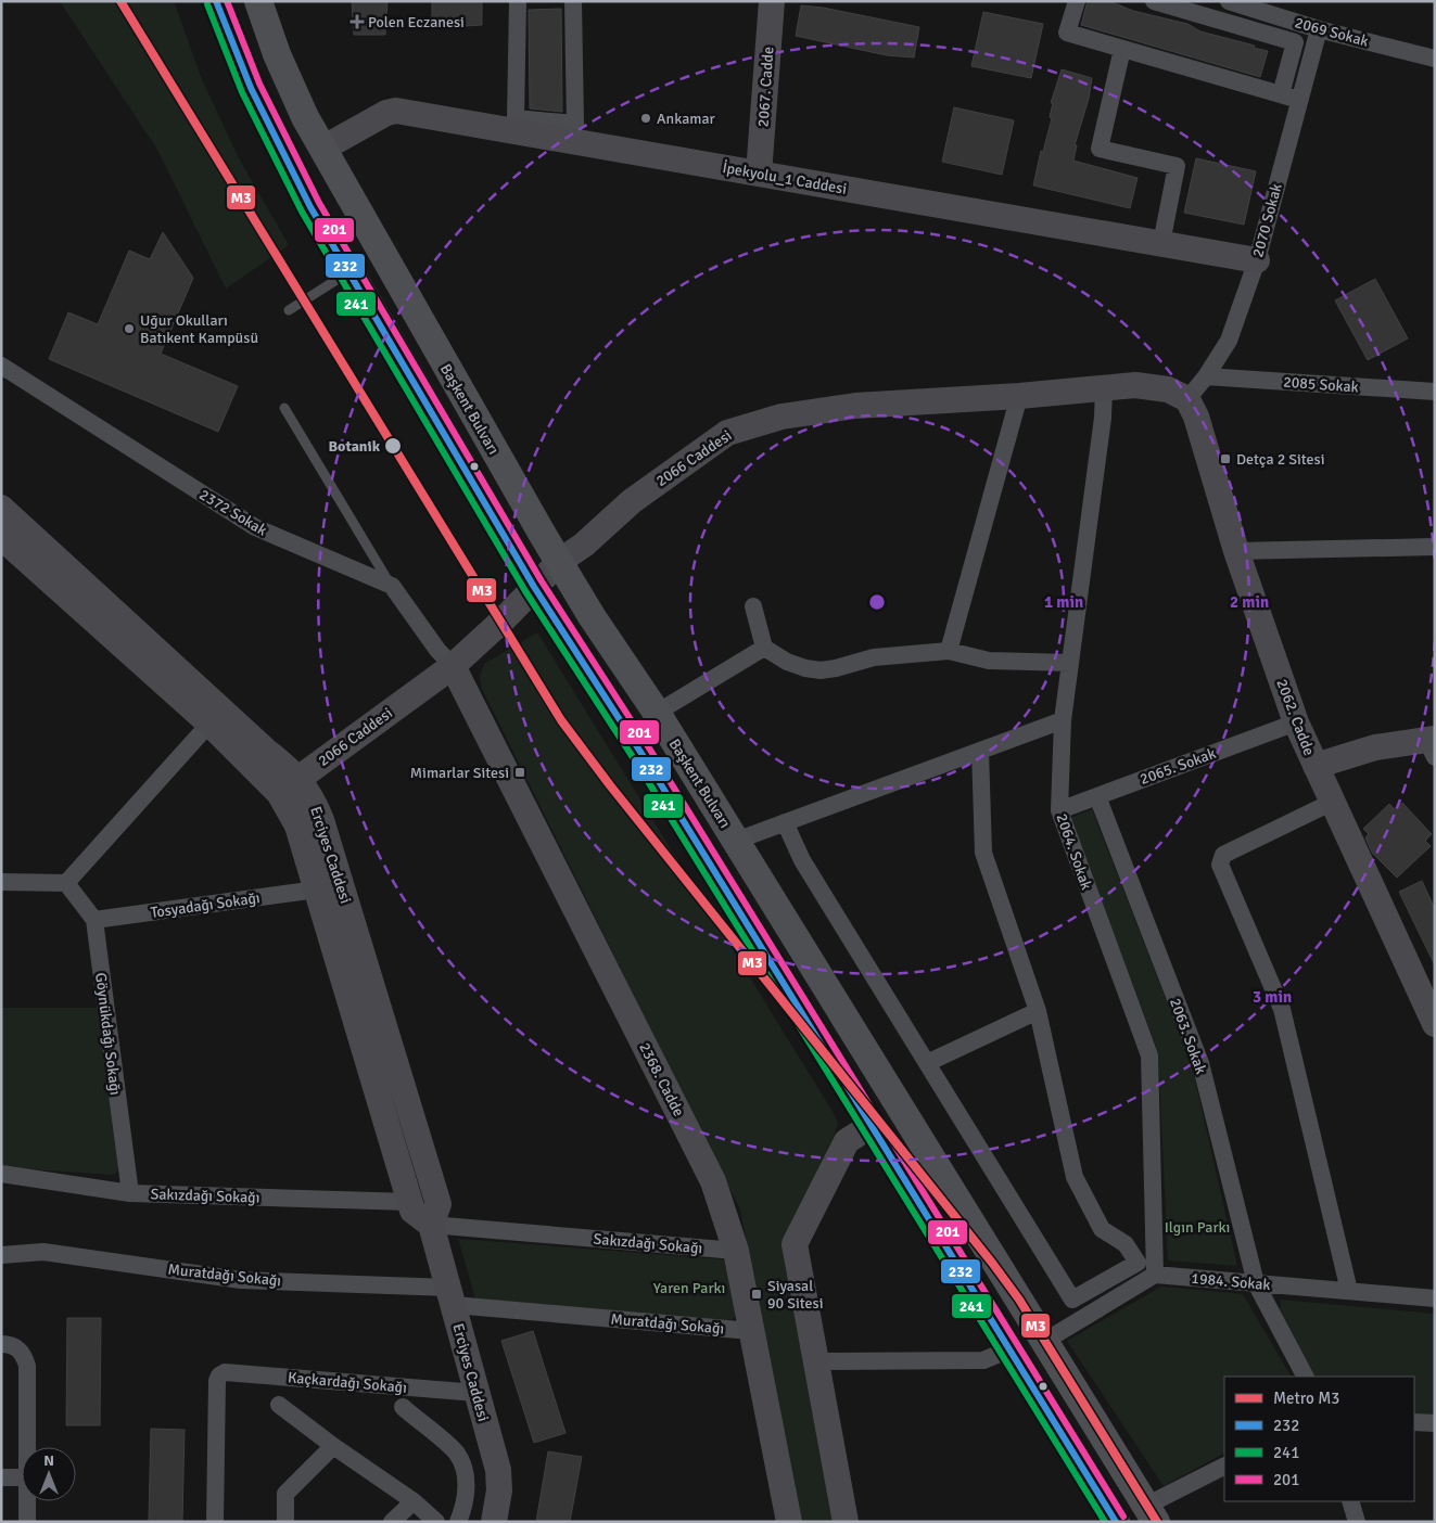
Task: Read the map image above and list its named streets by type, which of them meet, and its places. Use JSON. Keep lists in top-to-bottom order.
{
  "streets": {
    "main road": ["Başkent Bulvarı"],
    "street": [
      "2069 Sokak",
      "2067. Cadde",
      "İpekyolu_1 Caddesi",
      "2070 Sokak",
      "2085 Sokak",
      "2066 Caddesi",
      "2372 Sokak",
      "2062. Cadde",
      "2065. Sokak",
      "2064. Sokak",
      "Erciyes Caddesi",
      "Tosyadağı Sokağı",
      "Göynükdağı Sokağı",
      "2063. Sokak",
      "2368. Cadde",
      "Sakızdağı Sokağı",
      "Muratdağı Sokağı",
      "1984. Sokak",
      "Kaçkardağı Sokağı"
    ]
  },
  "crossings": [
    ["2069 Sokak", "2070 Sokak"],
    ["2067. Cadde", "İpekyolu_1 Caddesi"],
    ["İpekyolu_1 Caddesi", "2070 Sokak"],
    ["İpekyolu_1 Caddesi", "Başkent Bulvarı"],
    ["2070 Sokak", "2085 Sokak"],
    ["2070 Sokak", "2066 Caddesi"],
    ["2070 Sokak", "2062. Cadde"],
    ["Başkent Bulvarı", "2066 Caddesi"],
    ["2066 Caddesi", "2062. Cadde"],
    ["2066 Caddesi", "2064. Sokak"],
    ["2066 Caddesi", "Erciyes Caddesi"],
    ["2066 Caddesi", "2368. Cadde"],
    ["2062. Cadde", "2065. Sokak"],
    ["2065. Sokak", "2064. Sokak"],
    ["2065. Sokak", "2063. Sokak"],
    ["2064. Sokak", "1984. Sokak"],
    ["Erciyes Caddesi", "Tosyadağı Sokağı"],
    ["Erciyes Caddesi", "Sakızdağı Sokağı"],
    ["Erciyes Caddesi", "Muratdağı Sokağı"],
    ["Erciyes Caddesi", "Kaçkardağı Sokağı"],
    ["Tosyadağı Sokağı", "Göynükdağı Sokağı"],
    ["Göynükdağı Sokağı", "Sakızdağı Sokağı"],
    ["2063. Sokak", "1984. Sokak"],
    ["2368. Cadde", "Sakızdağı Sokağı"],
    ["2368. Cadde", "Muratdağı Sokağı"]
  ],
  "parks": ["Ilgın Parkı", "Yaren Parkı"],
  "places": {
    "health": ["Polen Eczanesi"],
    "other": ["Ankamar", "Uğur Okulları Batıkent Kampüsü", "Botanik"],
    "transit": ["Detça 2 Sitesi", "Mimarlar Sitesi", "Siyasal 90 Sitesi"]
  },
  "lines": [
    "metro line M3",
    "transit line 232",
    "transit line 201",
    "transit line 241"
  ],
  "legend": [
    "Metro M3",
    "232",
    "241",
    "201"
  ],
  "north": "top",
  "rings": ["1 min", "2 min", "3 min"]
}
